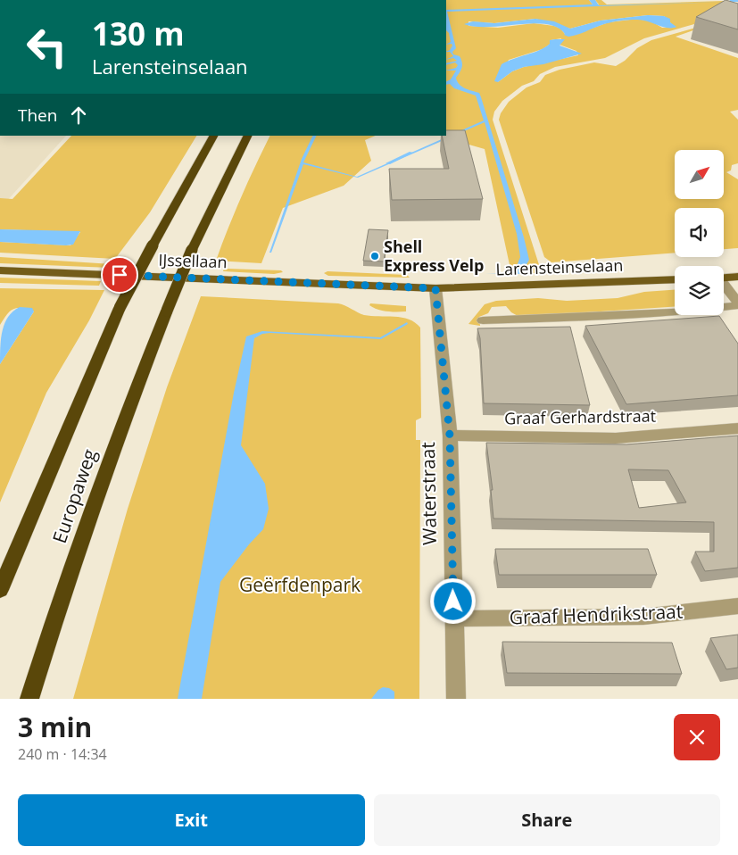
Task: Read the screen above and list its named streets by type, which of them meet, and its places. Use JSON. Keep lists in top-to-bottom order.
{
  "streets": {
    "highway": ["Europaweg"],
    "main road": ["IJssellaan", "Larensteinselaan"],
    "street": ["Graaf Gerhardstraat", "Waterstraat", "Graaf Hendrikstraat"]
  },
  "crossings": [
    ["IJssellaan", "Larensteinselaan"],
    ["Larensteinselaan", "Waterstraat"],
    ["Graaf Gerhardstraat", "Waterstraat"],
    ["Waterstraat", "Graaf Hendrikstraat"]
  ],
  "parks": ["Geërfdenpark"],
  "places": ["Shell Express Velp"],
  "north": "top right",
  "page": {
    "turn": ["130 m", "Larensteinselaan"],
    "then": "Then",
    "heading": ["3 min", "240 m · 14:34"],
    "buttons": ["Exit", "Share"]
  }
}
